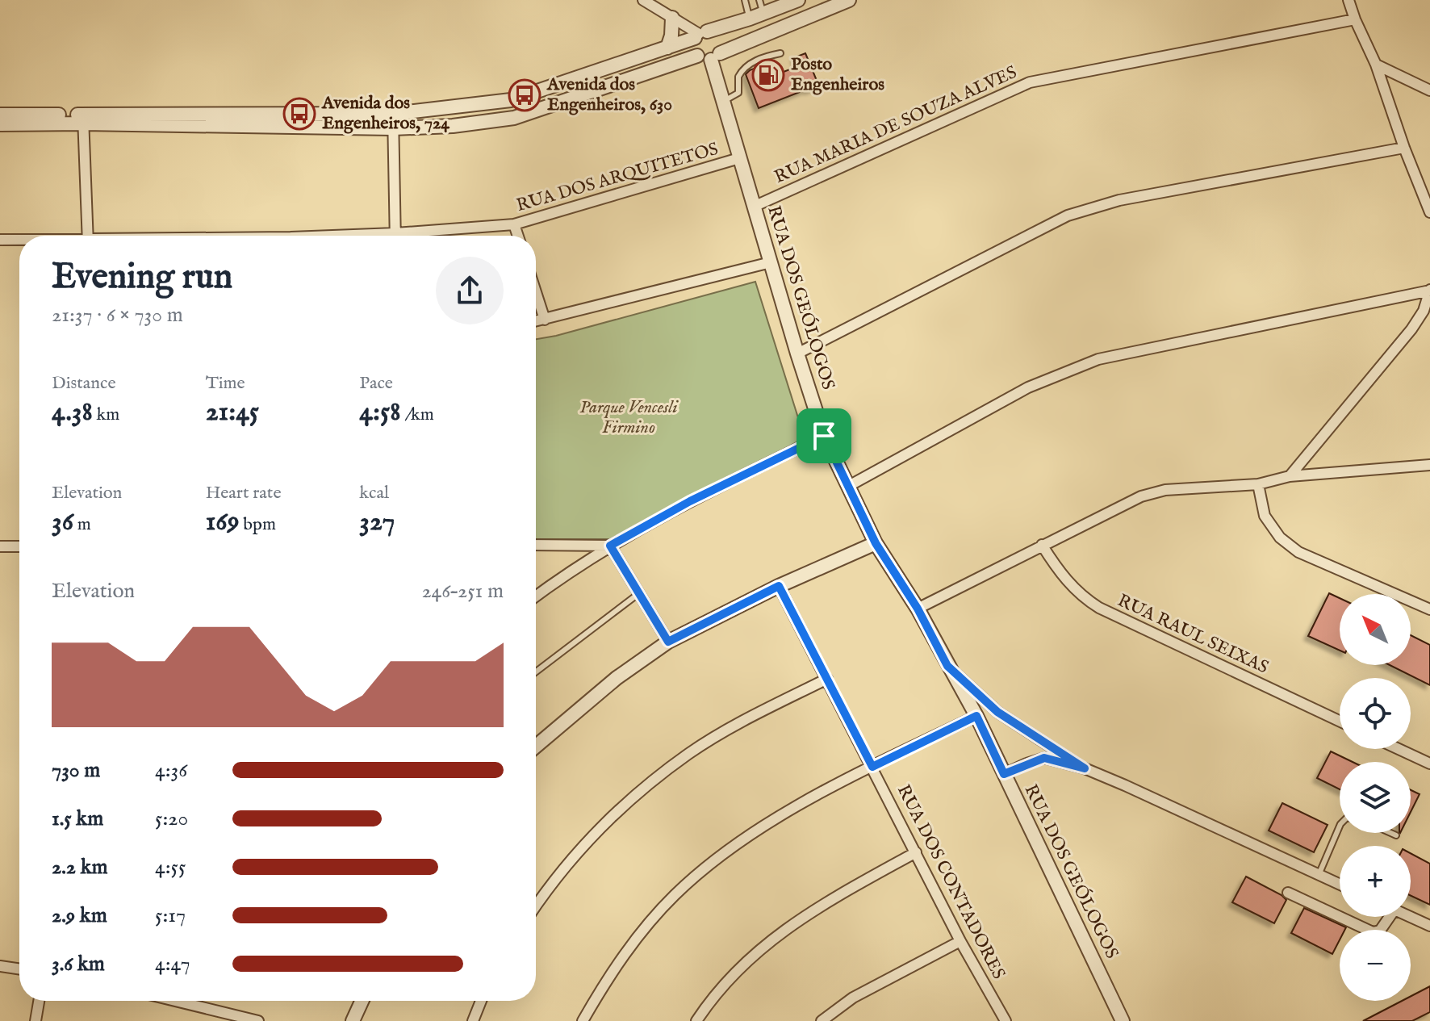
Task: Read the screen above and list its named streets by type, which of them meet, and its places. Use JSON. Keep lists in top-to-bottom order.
{
  "streets": {
    "street": [
      "RUA MARIA DE SOUZA ALVES",
      "RUA DOS ARQUITETOS",
      "RUA DOS GEÓLOGOS",
      "RUA RAUL SEIXAS",
      "RUA DOS CONTADORES"
    ]
  },
  "crossings": [
    ["RUA MARIA DE SOUZA ALVES", "RUA DOS GEÓLOGOS"],
    ["RUA DOS ARQUITETOS", "RUA DOS GEÓLOGOS"]
  ],
  "parks": ["Parque Vencesli Firmino"],
  "places": {
    "fuel station": ["Posto Engenheiros"],
    "bus stop": ["Avenida dos Engenheiros, 630", "Avenida dos Engenheiros, 724"]
  },
  "north": "top left",
  "page": {
    "heading": ["Evening run", "21:37 · 6 × 730 m"],
    "stats": [
      ["Distance", "4.38 km"],
      ["Time", "21:45"],
      ["Pace", "4:58 /km"],
      ["Elevation", "36 m"],
      ["Heart rate", "169 bpm"],
      ["kcal", "327"]
    ],
    "chart": ["Elevation", "246–251 m"],
    "map_buttons": ["+", "−"],
    "list": [
      {
        "name": "730 m",
        "note": "4:36"
      },
      {
        "name": "1.5 km",
        "note": "5:20"
      },
      {
        "name": "2.2 km",
        "note": "4:55"
      },
      {
        "name": "2.9 km",
        "note": "5:17"
      },
      {
        "name": "3.6 km",
        "note": "4:47"
      }
    ]
  }
}
